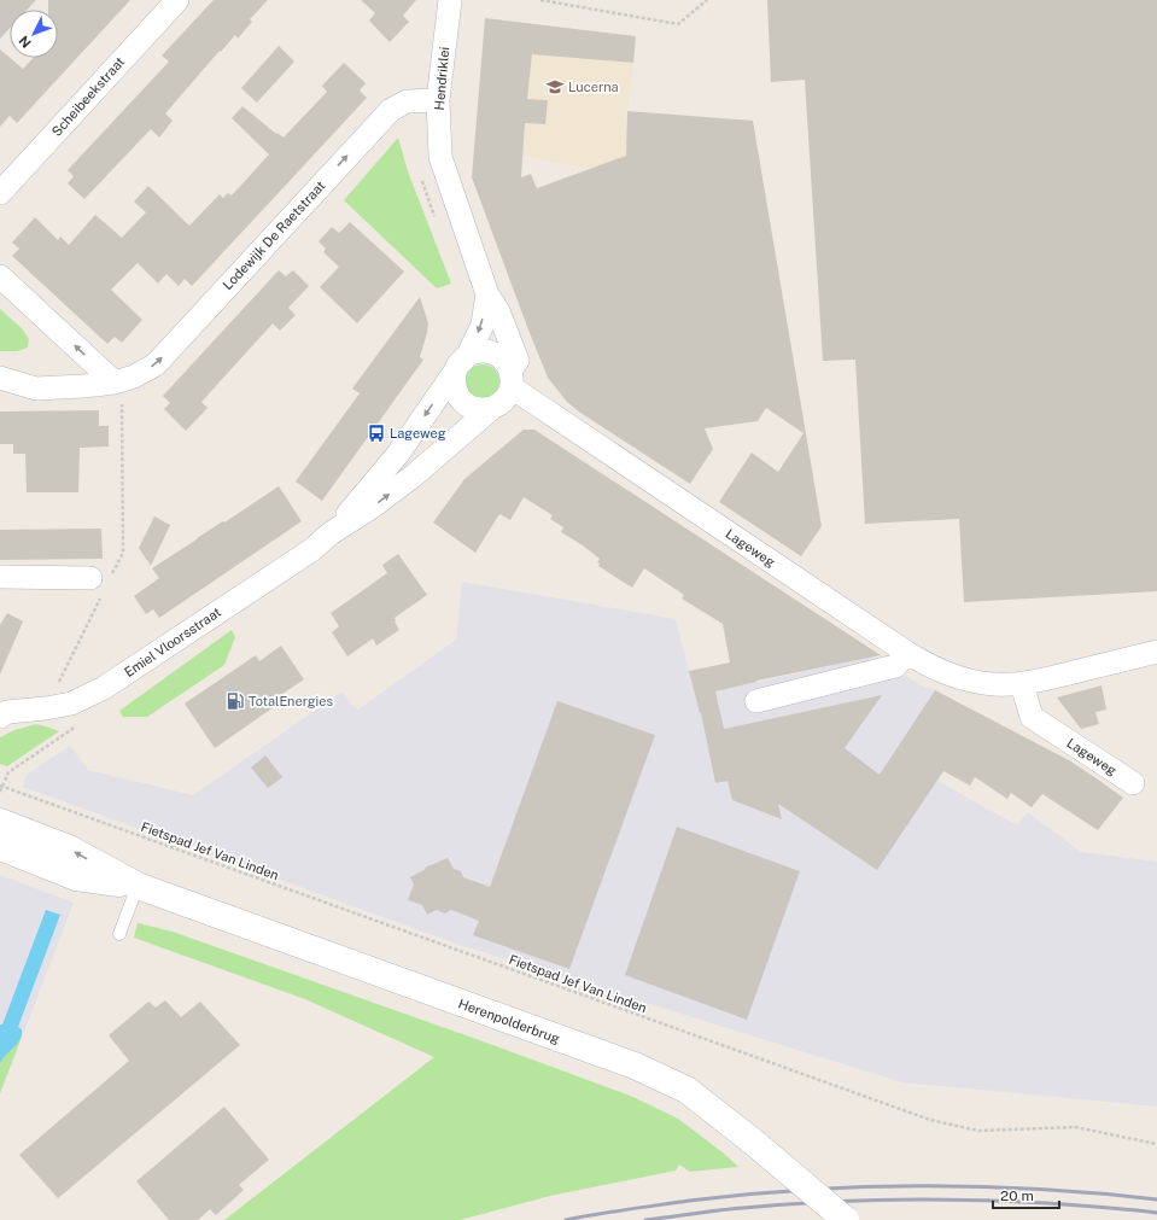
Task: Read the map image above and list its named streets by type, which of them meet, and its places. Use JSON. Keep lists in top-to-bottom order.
{
  "streets": {
    "street": [
      "Hendriklei",
      "Scheibeekstraat",
      "Lodewijk De Raetstraat",
      "Lageweg",
      "Emiel Vloorsstraat",
      "Herenpolderbrug"
    ],
    "path": ["Fietspad Jef Van Linden"]
  },
  "crossings": [
    ["Hendriklei", "Lodewijk De Raetstraat"],
    ["Hendriklei", "Emiel Vloorsstraat"],
    ["Lageweg", "Emiel Vloorsstraat"]
  ],
  "one_way": ["Lodewijk De Raetstraat"],
  "places": {
    "school or university": ["Lucerna"],
    "bus stop": ["Lageweg"],
    "fuel station": ["TotalEnergies"]
  },
  "scale_bar": "20 m",
  "north": "bottom left"
}
